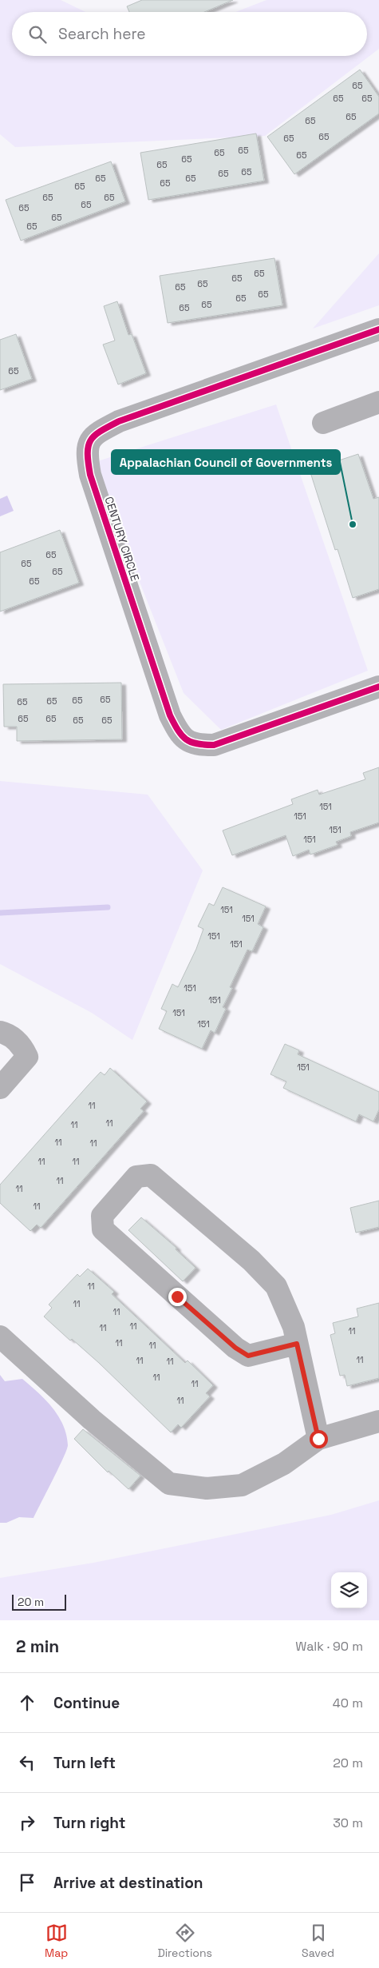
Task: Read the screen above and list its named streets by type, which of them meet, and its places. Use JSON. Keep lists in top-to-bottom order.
{
  "streets": {
    "street": ["CENTURY CIRCLE"]
  },
  "places": ["Appalachian Council of Governments"],
  "house_numbers": [
    "65",
    "65",
    "65",
    "65",
    "65",
    "65",
    "65",
    "65",
    "65",
    "65",
    "65",
    "65",
    "65",
    "65",
    "65",
    "65",
    "65",
    "65",
    "65",
    "65",
    "65",
    "65",
    "65",
    "65",
    "65",
    "65",
    "65",
    "65",
    "65",
    "65",
    "65",
    "65",
    "65",
    "65",
    "65",
    "65",
    "65",
    "65",
    "65",
    "65",
    "65",
    "65",
    "65",
    "65",
    "65",
    "151",
    "151",
    "151",
    "151",
    "151",
    "151",
    "151",
    "151",
    "151",
    "151",
    "151",
    "151",
    "151",
    "11",
    "11",
    "11",
    "11",
    "11",
    "11",
    "11",
    "11",
    "11",
    "11",
    "11",
    "11",
    "11",
    "11",
    "11",
    "11",
    "11",
    "11",
    "11",
    "11",
    "11",
    "11",
    "11",
    "11"
  ],
  "scale_bar": "20 m",
  "page": {
    "search": "Search here",
    "scale": "20 m",
    "heading": ["2 min", "Walk · 90 m"],
    "list": [
      ["Continue", "40 m"],
      ["Turn left", "20 m"],
      ["Turn right", "30 m"],
      "Arrive at destination"
    ],
    "nav": ["Map", "Directions", "Saved"]
  }
}
